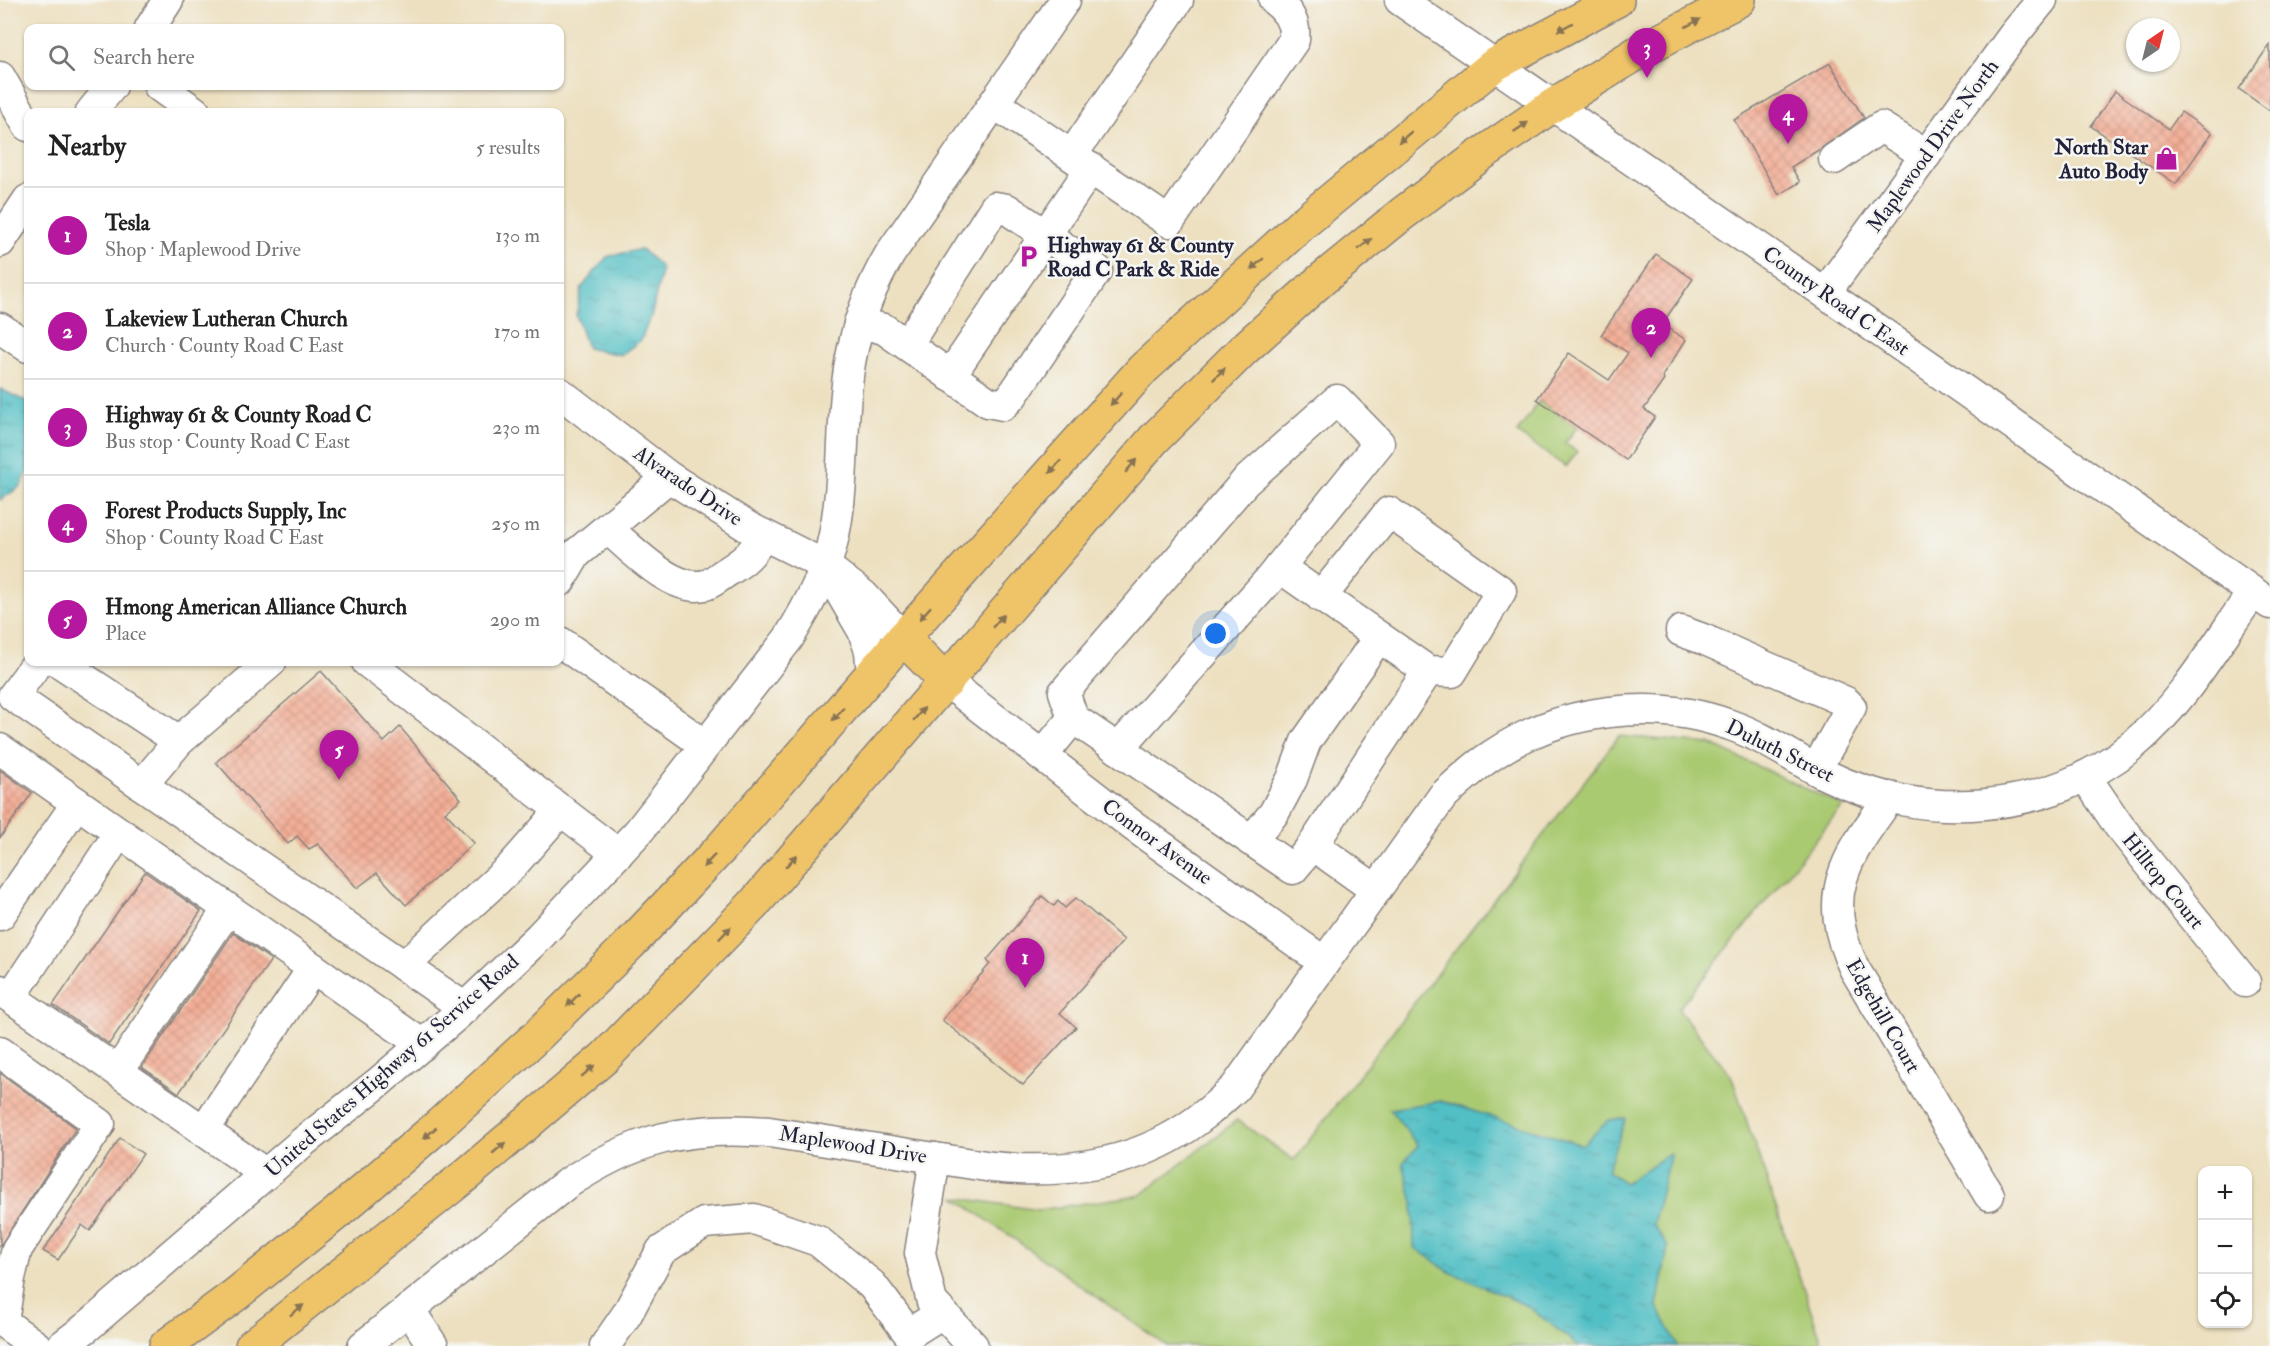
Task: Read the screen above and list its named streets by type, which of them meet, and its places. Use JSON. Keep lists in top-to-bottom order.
{
  "streets": {
    "main road": ["Connor Avenue"],
    "street": [
      "Maplewood Drive North",
      "County Road C East",
      "Alvarado Drive",
      "Duluth Street",
      "Hilltop Court",
      "Edgehill Court",
      "United States Highway 61 Service Road",
      "Maplewood Drive"
    ]
  },
  "crossings": [
    ["Maplewood Drive North", "County Road C East"],
    ["County Road C East", "Duluth Street"],
    ["Alvarado Drive", "Connor Avenue"],
    ["Alvarado Drive", "United States Highway 61 Service Road"],
    ["Duluth Street", "Connor Avenue"],
    ["Duluth Street", "Hilltop Court"],
    ["Duluth Street", "Edgehill Court"],
    ["Duluth Street", "Maplewood Drive"],
    ["Connor Avenue", "Maplewood Drive"]
  ],
  "places": {
    "shop": ["North Star Auto Body"],
    "parking": ["Highway 61 & County Road C Park & Ride"]
  },
  "north": "top right",
  "page": {
    "search": "Search here",
    "pins": [
      "3",
      "4",
      "2",
      "5",
      "1"
    ],
    "heading": ["Nearby", "5 results"],
    "list": [
      {
        "mark": "1",
        "name": "Tesla",
        "note": "Shop · Maplewood Drive",
        "value": "130 m"
      },
      {
        "mark": "2",
        "name": "Lakeview Lutheran Church",
        "note": "Church · County Road C East",
        "value": "170 m"
      },
      {
        "mark": "3",
        "name": "Highway 61 & County Road C",
        "note": "Bus stop · County Road C East",
        "value": "230 m"
      },
      {
        "mark": "4",
        "name": "Forest Products Supply, Inc",
        "note": "Shop · County Road C East",
        "value": "250 m"
      },
      {
        "mark": "5",
        "name": "Hmong American Alliance Church",
        "note": "Place",
        "value": "290 m"
      }
    ],
    "map_buttons": ["+", "−"]
  }
}
